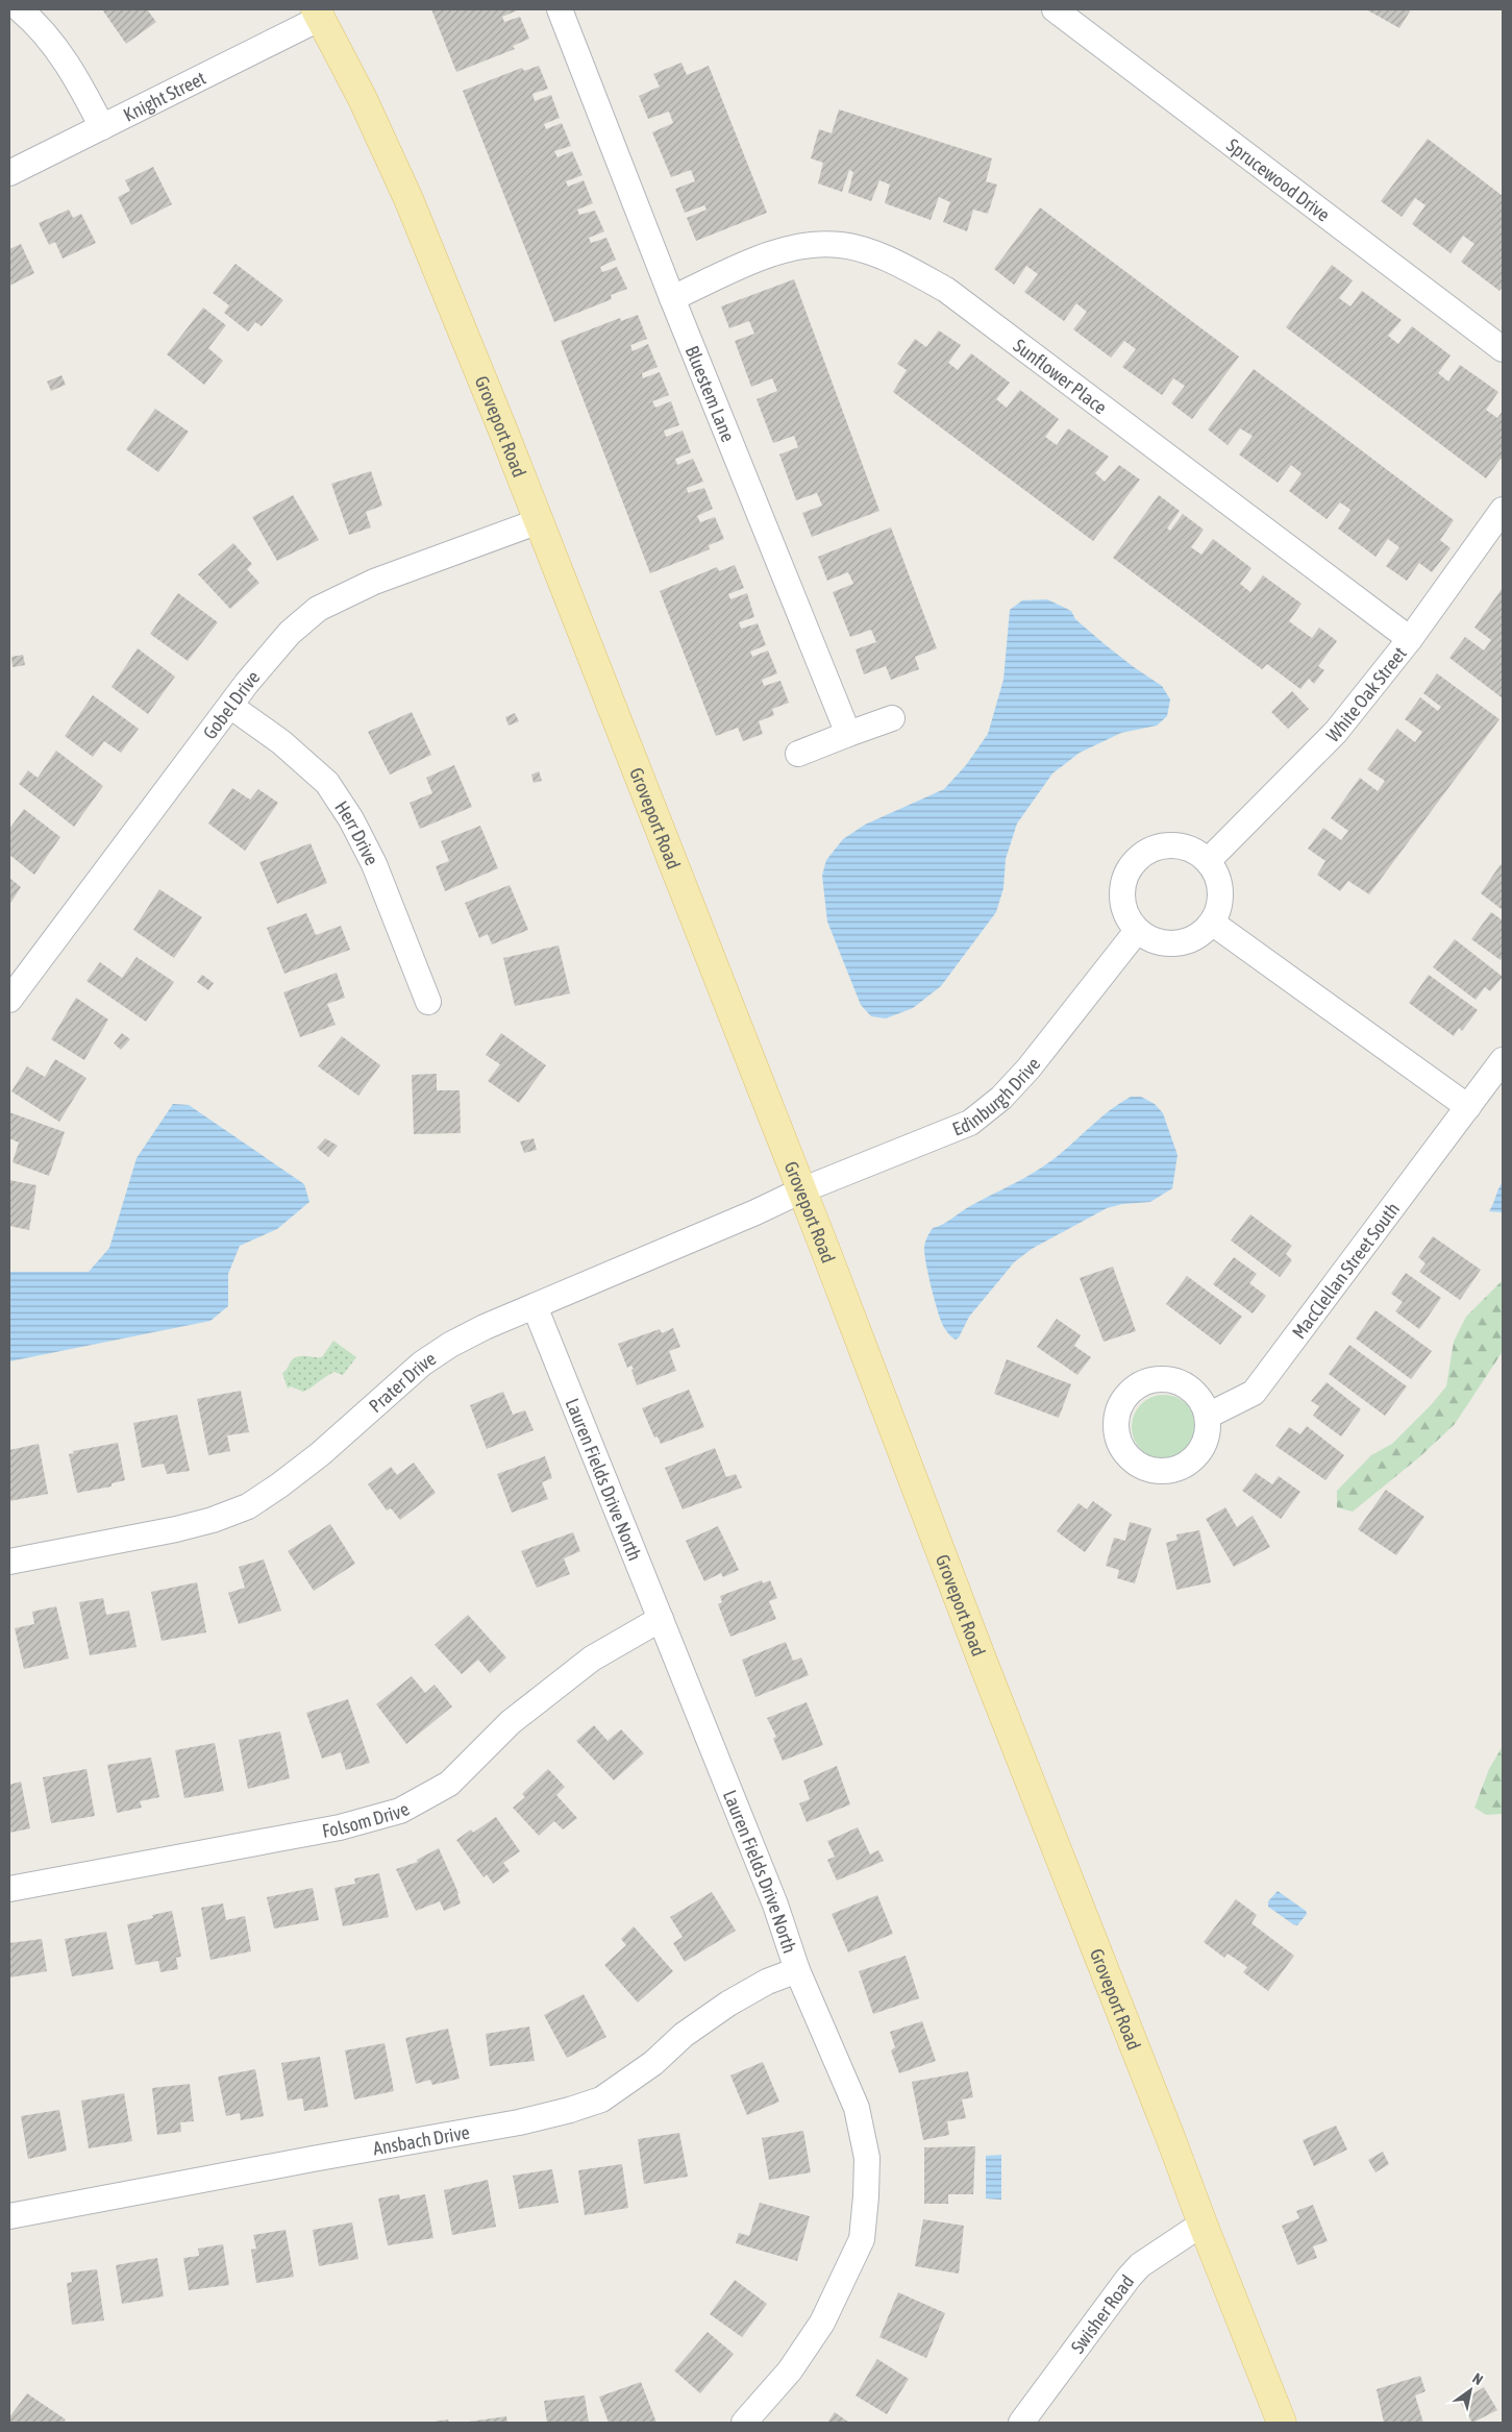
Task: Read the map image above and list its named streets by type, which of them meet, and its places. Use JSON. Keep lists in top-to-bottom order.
{
  "streets": {
    "main road": ["Groveport Road"],
    "street": [
      "Knight Street",
      "Sprucewood Drive",
      "Sunflower Place",
      "Bluestem Lane",
      "White Oak Street",
      "Gobel Drive",
      "Herr Drive",
      "Edinburgh Drive",
      "MacClellan Street South",
      "Prater Drive",
      "Lauren Fields Drive North",
      "Folsom Drive",
      "Ansbach Drive",
      "Swisher Road"
    ]
  },
  "crossings": [
    ["Knight Street", "Groveport Road"],
    ["Sunflower Place", "Bluestem Lane"],
    ["Sunflower Place", "White Oak Street"],
    ["Groveport Road", "Gobel Drive"],
    ["Groveport Road", "Edinburgh Drive"],
    ["Groveport Road", "Prater Drive"],
    ["Groveport Road", "Swisher Road"],
    ["White Oak Street", "Edinburgh Drive"],
    ["Gobel Drive", "Herr Drive"],
    ["Edinburgh Drive", "Prater Drive"],
    ["Prater Drive", "Lauren Fields Drive North"],
    ["Lauren Fields Drive North", "Folsom Drive"],
    ["Lauren Fields Drive North", "Ansbach Drive"]
  ],
  "north": "top right"
}
